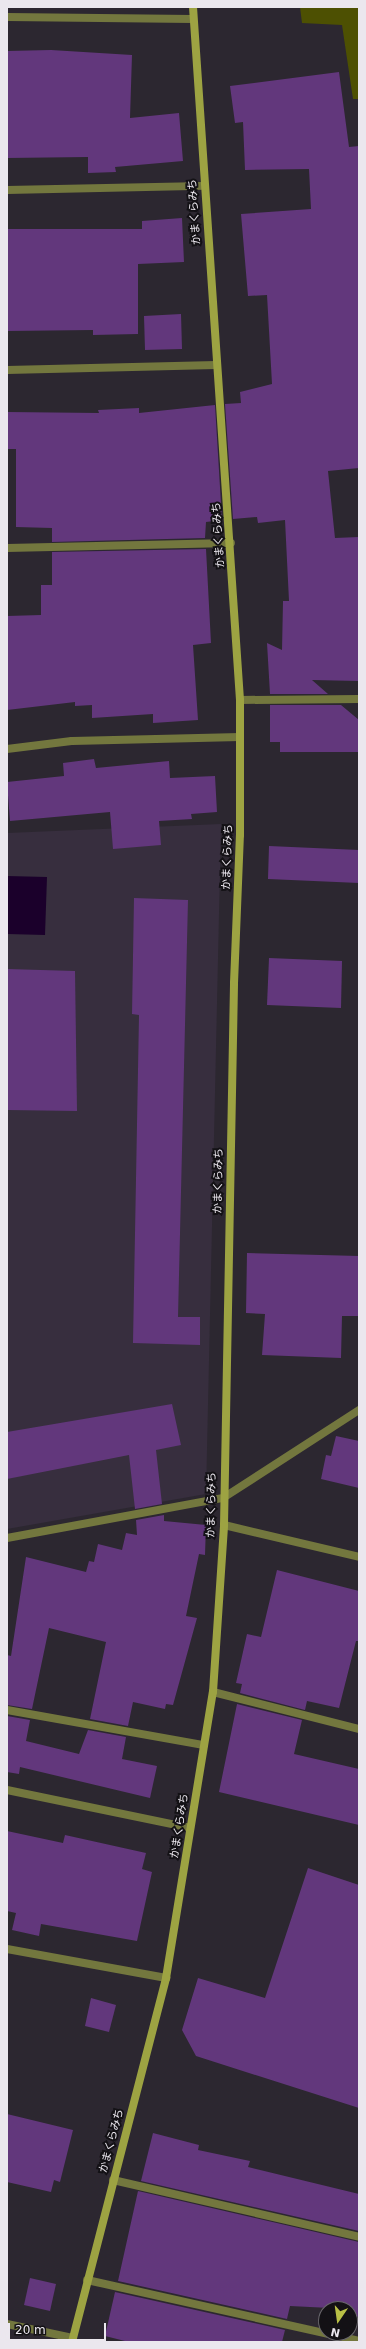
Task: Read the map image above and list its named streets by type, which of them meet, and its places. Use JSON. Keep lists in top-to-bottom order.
{
  "streets": {
    "street": ["かまくらみち"]
  },
  "scale_bar": "20 m",
  "north": "bottom"
}
